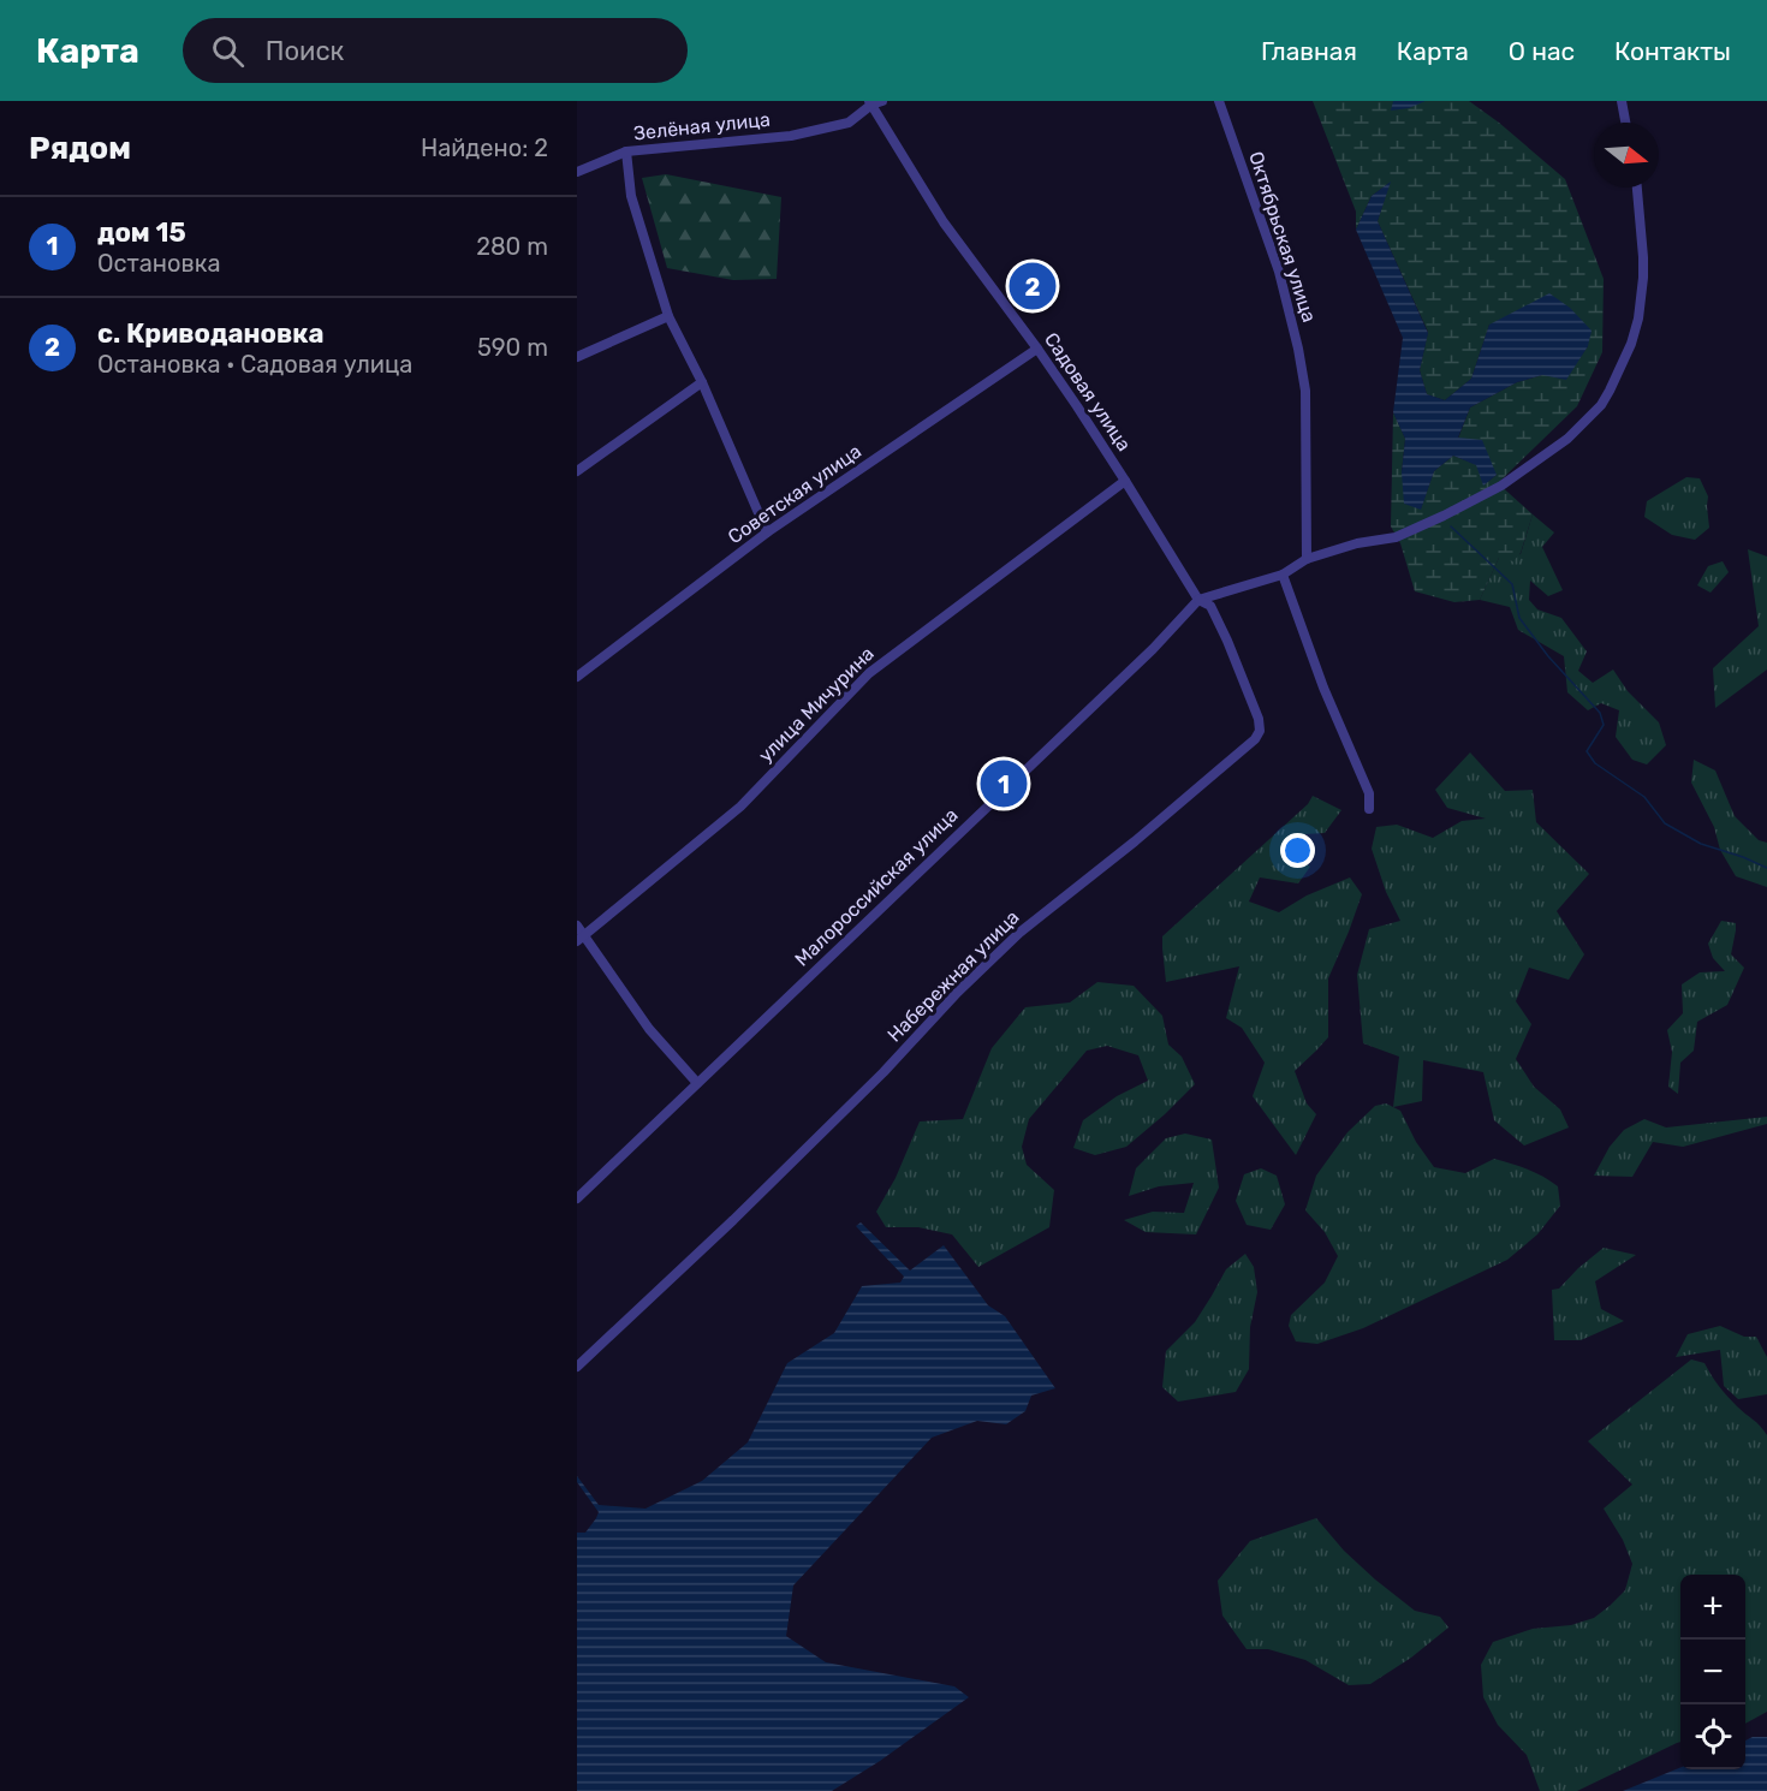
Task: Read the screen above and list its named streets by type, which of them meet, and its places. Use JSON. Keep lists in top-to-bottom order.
{
  "streets": {
    "street": [
      "Зелёная улица",
      "Октябрьская улица",
      "Садовая улица",
      "Советская улица",
      "улица Мичурина",
      "Малороссийская улица",
      "Набережная улица"
    ]
  },
  "crossings": [
    ["Зелёная улица", "Садовая улица"],
    ["Садовая улица", "Советская улица"],
    ["Садовая улица", "улица Мичурина"],
    ["Садовая улица", "Малороссийская улица"],
    ["Садовая улица", "Набережная улица"],
    ["Малороссийская улица", "Набережная улица"]
  ],
  "north": "right",
  "page": {
    "header": "Карта",
    "search": "Поиск",
    "nav": [
      "Главная",
      "Карта",
      "О нас",
      "Контакты"
    ],
    "heading": ["Рядом", "Найдено: 2"],
    "list": [
      {
        "mark": "1",
        "name": "дом 15",
        "note": "Остановка",
        "value": "280 m"
      },
      {
        "mark": "2",
        "name": "с. Криводановка",
        "note": "Остановка · Садовая улица",
        "value": "590 m"
      }
    ],
    "pins": ["2", "1"],
    "map_buttons": ["+", "−"]
  }
}
